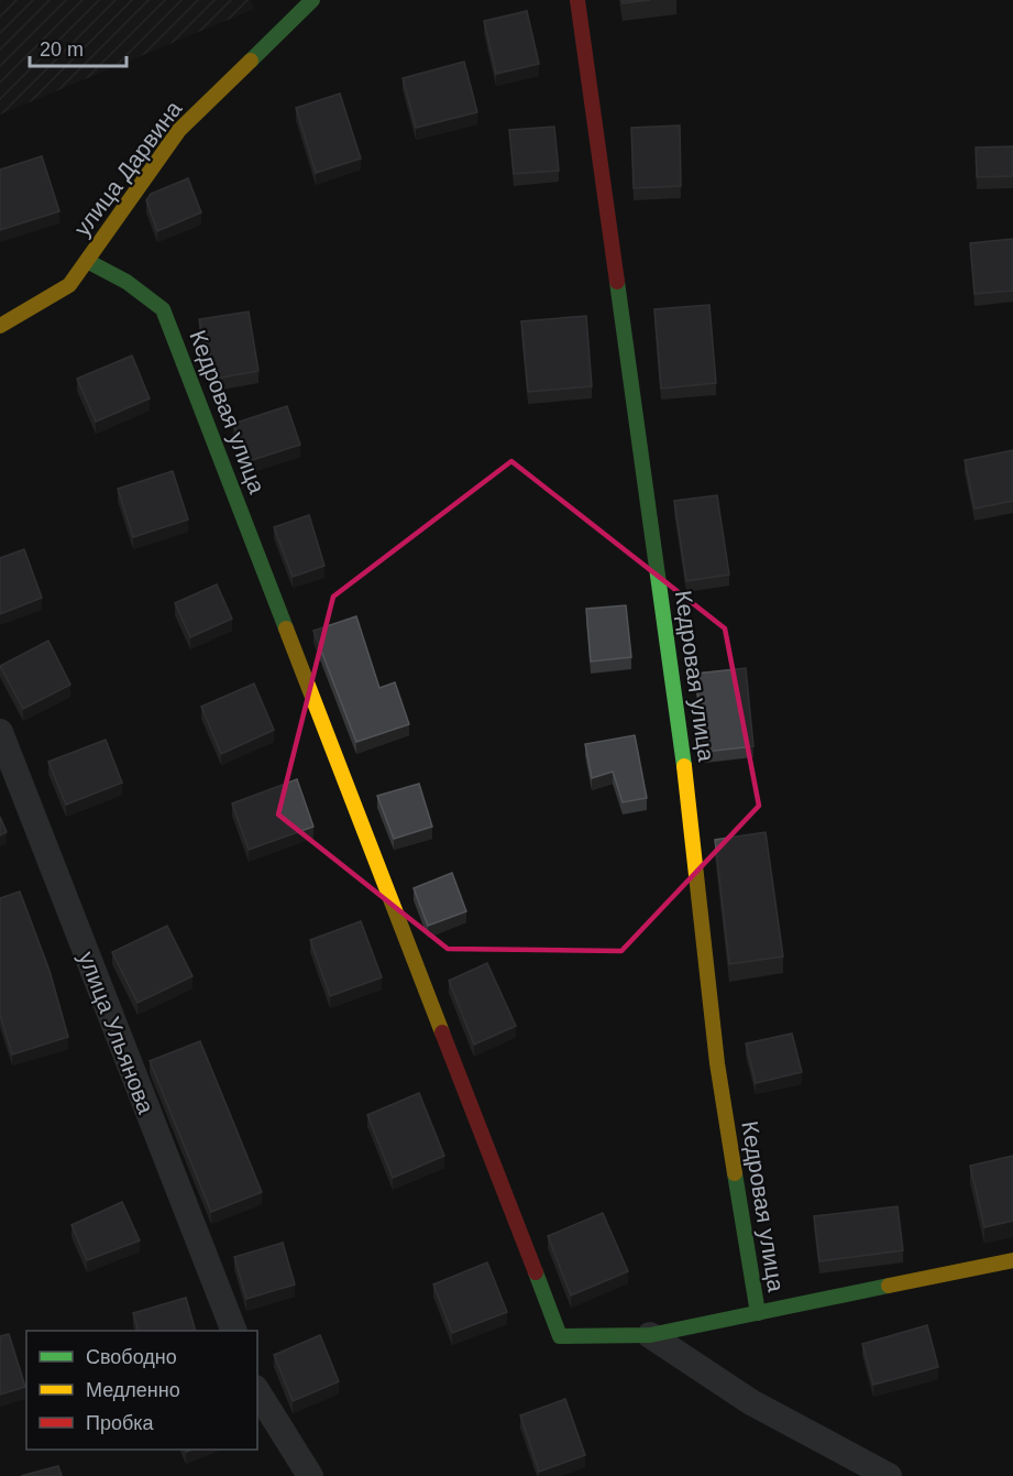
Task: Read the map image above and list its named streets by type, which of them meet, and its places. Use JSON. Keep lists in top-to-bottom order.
{
  "streets": {
    "street": ["улица Дарвина", "Кедровая улица", "улица Ульянова"]
  },
  "crossings": [
    ["улица Дарвина", "Кедровая улица"]
  ],
  "legend": ["Свободно", "Медленно", "Пробка"],
  "scale_bar": "20 m"
}
